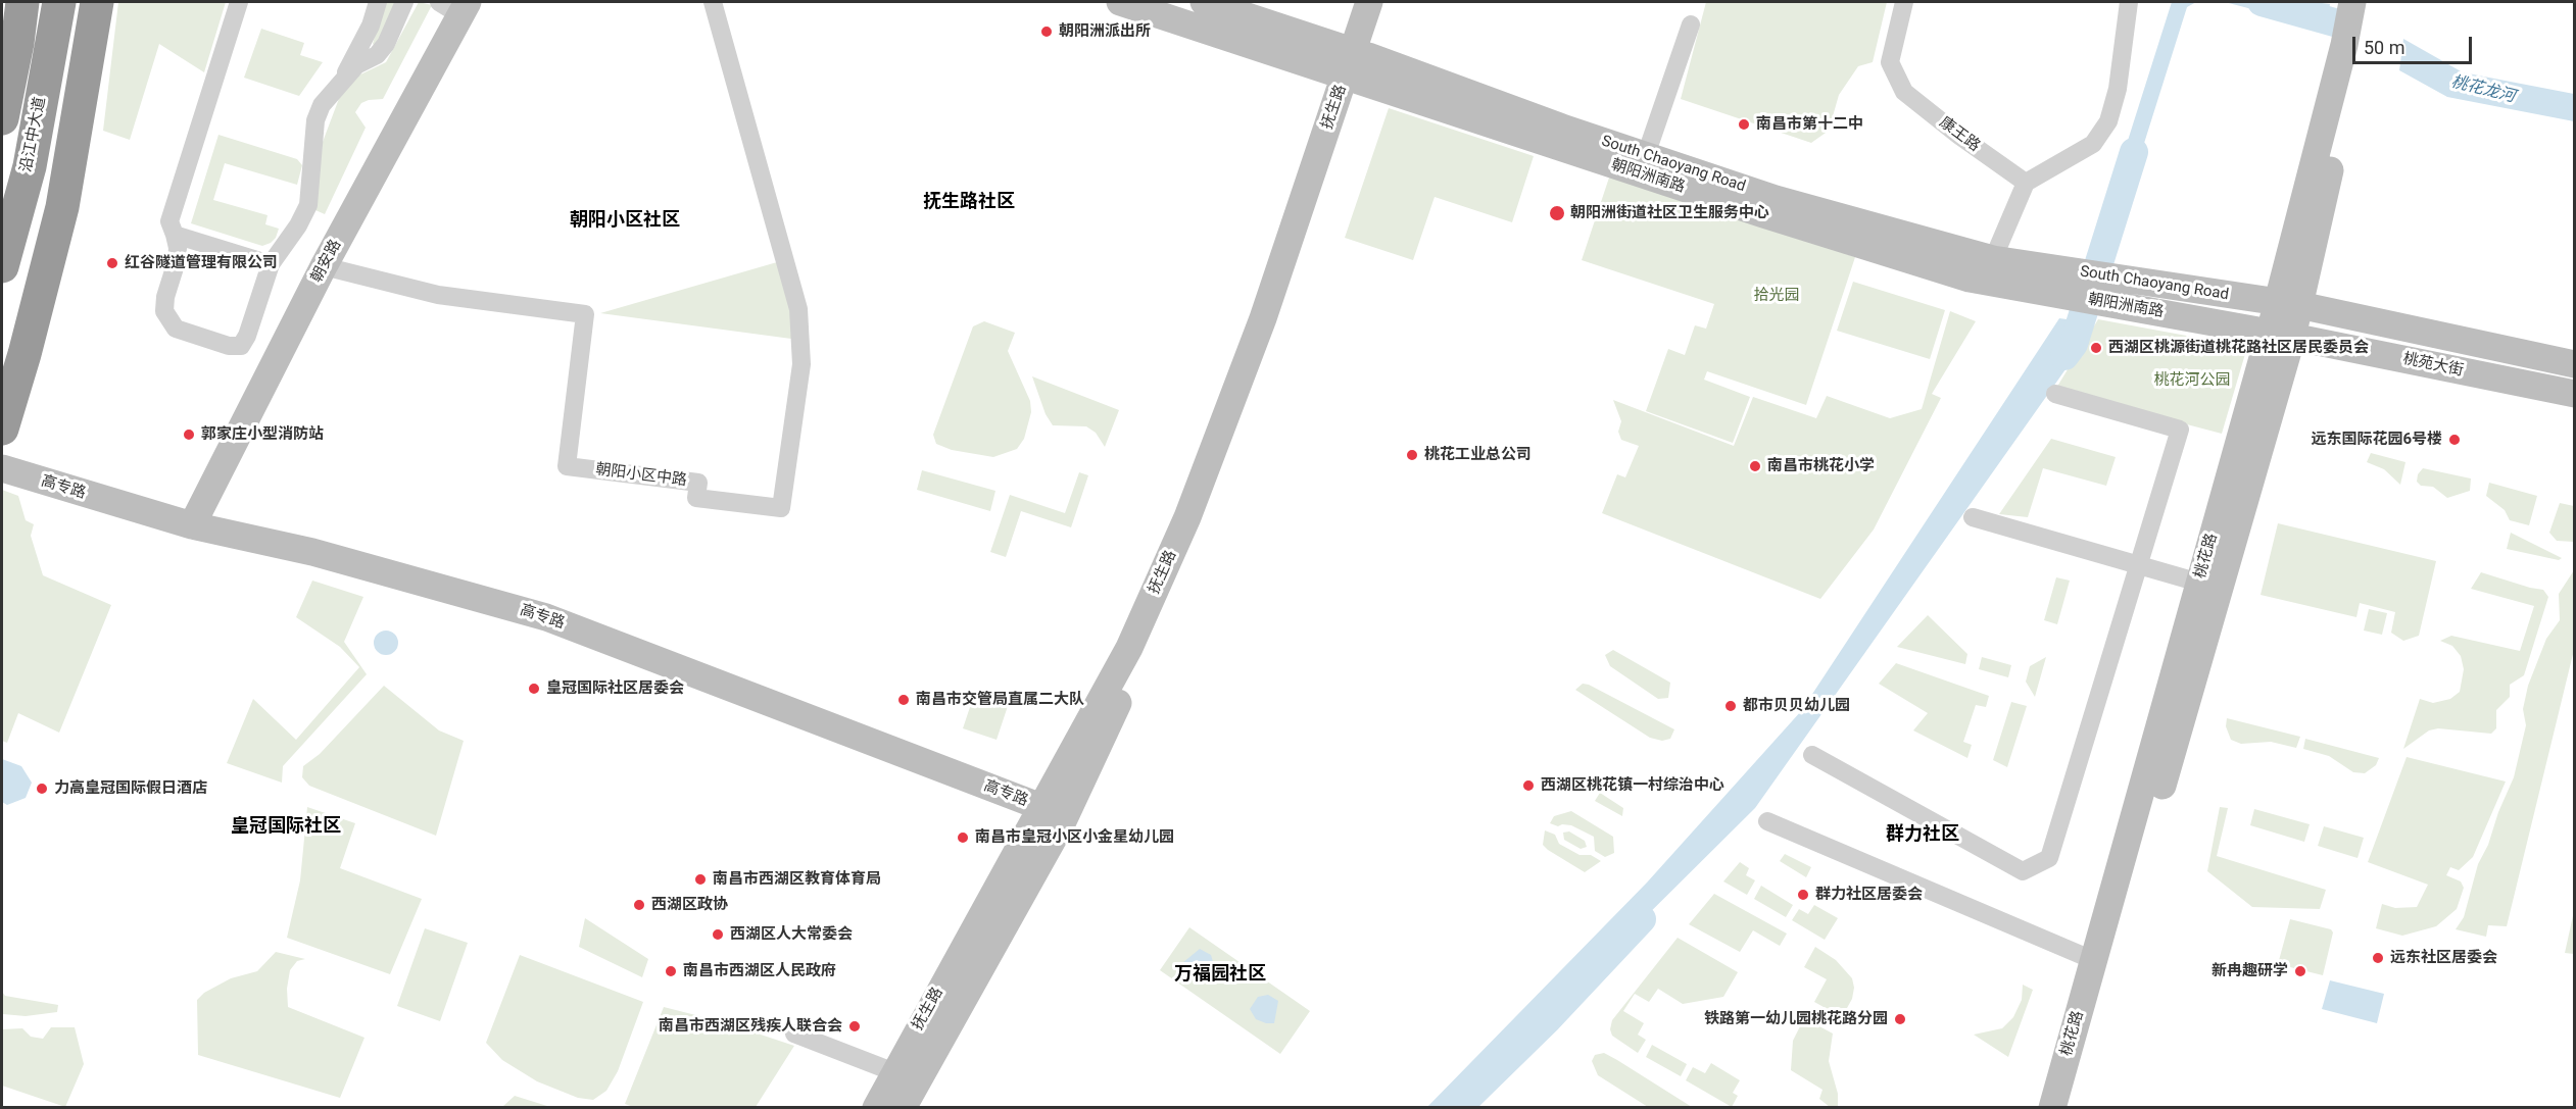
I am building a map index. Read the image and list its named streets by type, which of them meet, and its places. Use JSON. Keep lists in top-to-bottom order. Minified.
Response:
{"streets":{"highway":["沿江中大道"],"main road":["抚生路","South Chaoyang Road","朝阳洲南路","朝安路","桃苑大街","高专路","桃花路"],"street":["康王路","朝阳小区中路"]},"crossings":[["抚生路","South Chaoyang Road"],["抚生路","朝阳洲南路"],["抚生路","高专路"],["South Chaoyang Road","朝阳洲南路"],["South Chaoyang Road","桃苑大街"],["South Chaoyang Road","桃花路"],["朝阳洲南路","桃苑大街"],["朝阳洲南路","桃花路"],["朝安路","朝阳小区中路"],["朝安路","高专路"],["桃苑大街","桃花路"]],"districts":["抚生路社区","朝阳小区社区","皇冠国际社区","群力社区","万福园社区"],"water":["桃花龙河"],"parks":["拾光园","桃花河公园"],"places":["朝阳洲派出所","南昌市第十二中","朝阳洲街道社区卫生服务中心","红谷隧道管理有限公司","西湖区桃源街道桃花路社区居民委员会","郭家庄小型消防站","远东国际花园6号楼","桃花工业总公司","南昌市桃花小学","皇冠国际社区居委会","南昌市交管局直属二大队","都市贝贝幼儿园","西湖区桃花镇一村综治中心","力高皇冠国际假日酒店","南昌市皇冠小区小金星幼儿园","南昌市西湖区教育体育局","群力社区居委会","西湖区政协","西湖区人大常委会","远东社区居委会","南昌市西湖区人民政府","新冉趣研学","铁路第一幼儿园桃花路分园","南昌市西湖区残疾人联合会"],"scale_bar":"50 m"}
